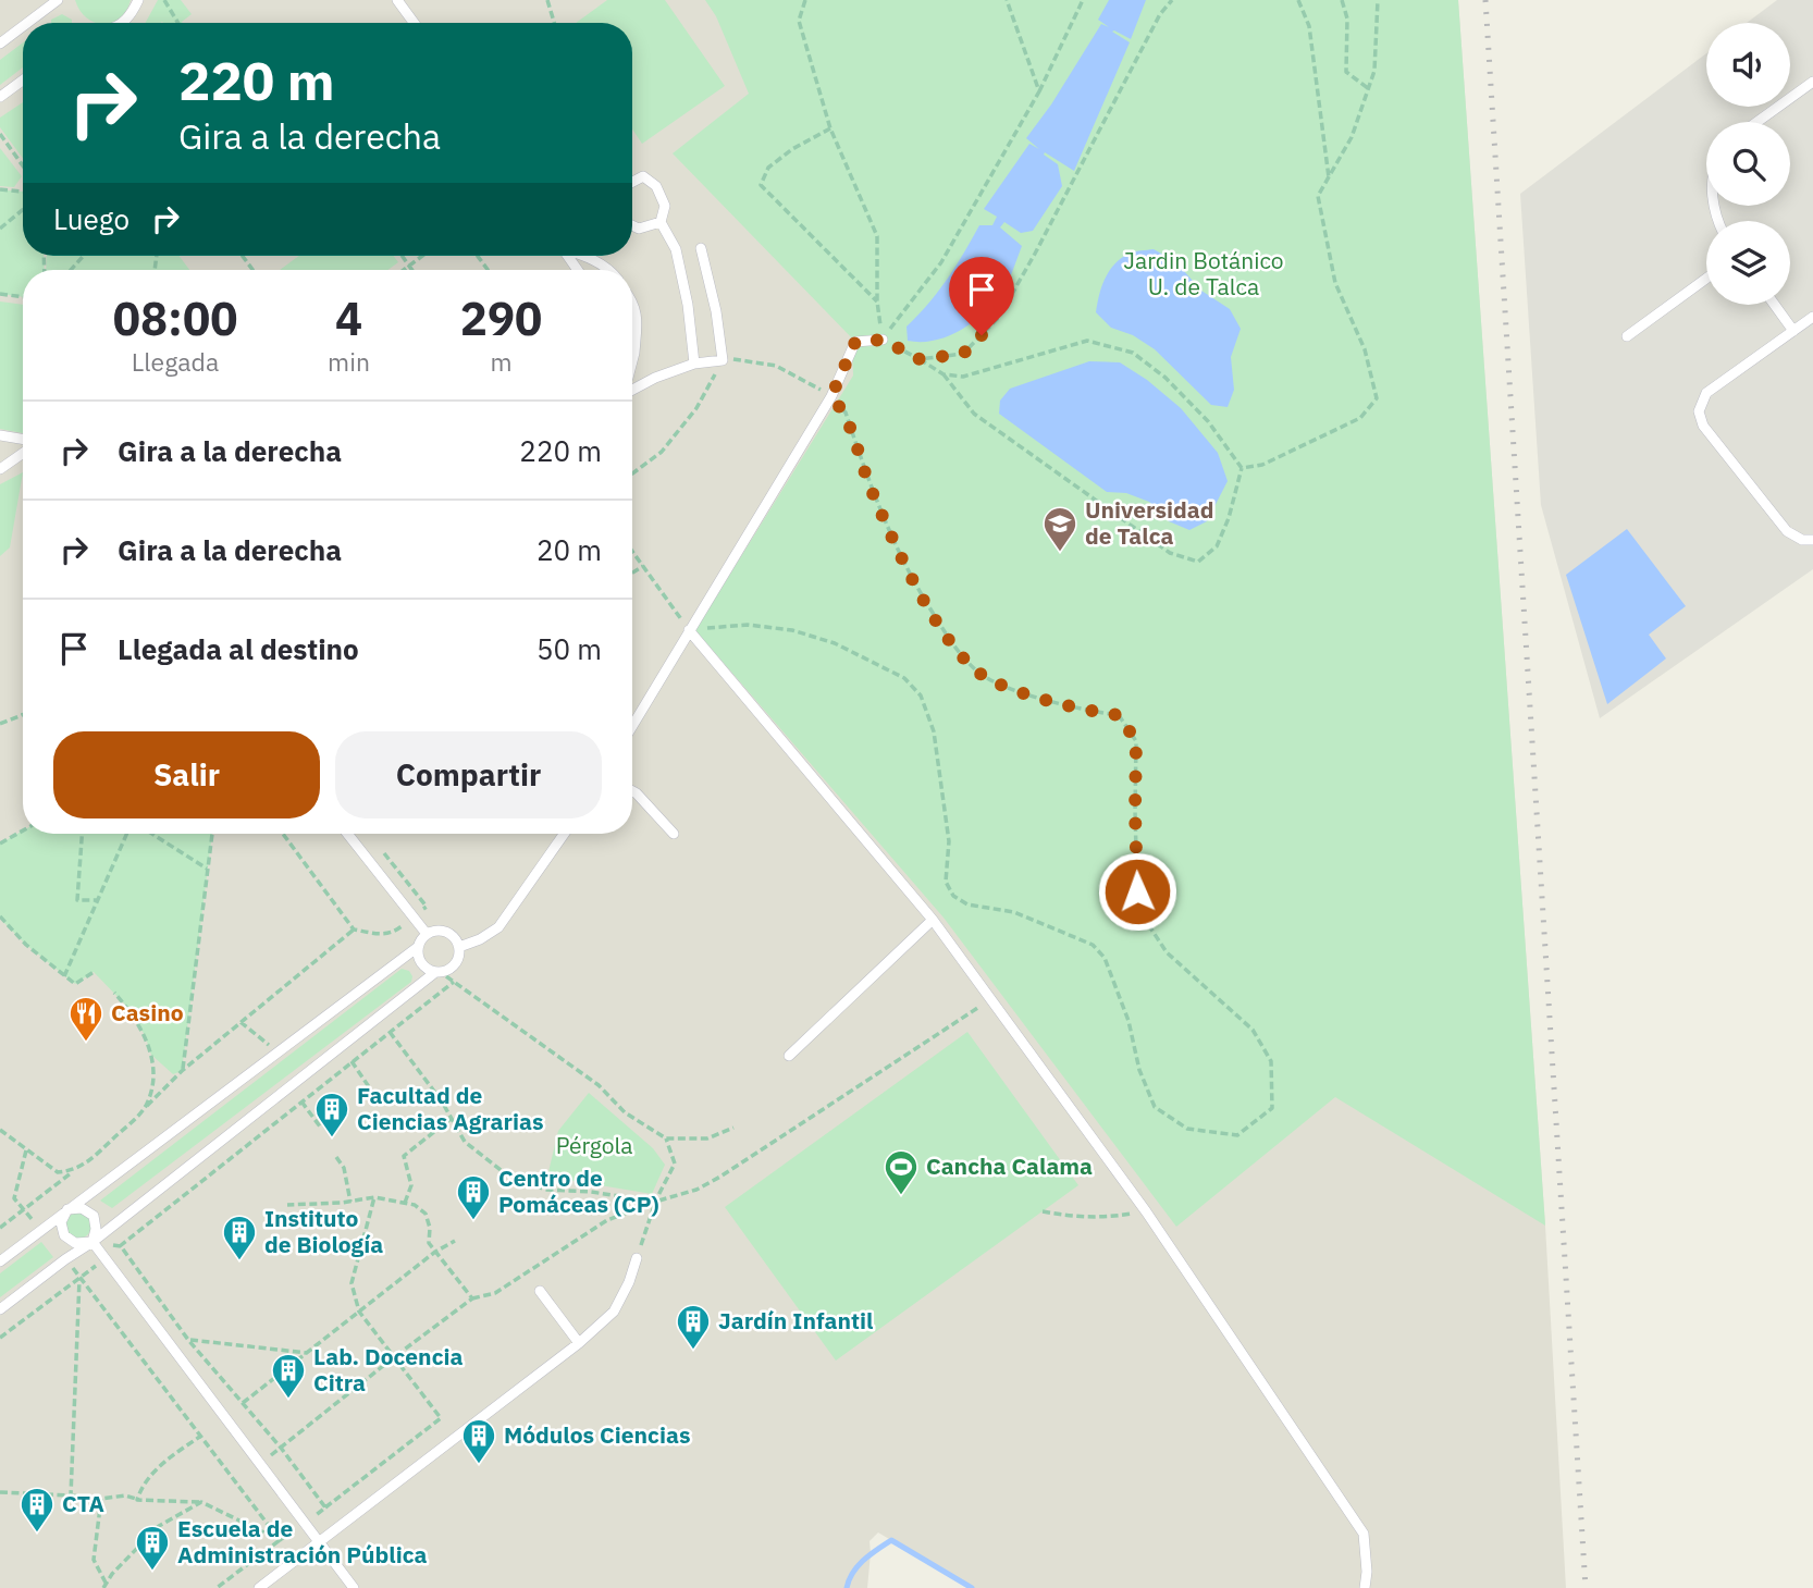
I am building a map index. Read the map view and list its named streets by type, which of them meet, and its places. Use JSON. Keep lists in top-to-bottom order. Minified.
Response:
{"parks":["Jardin Botánico U. de Talca","Pérgola"],"places":{"school or university":["Universidad de Talca"],"restaurant":["Casino"],"building":["Facultad de Ciencias Agrarias","Centro de Pomáceas (CP)","Instituto de Biología","Jardín Infantil","Lab. Docencia Citra","Módulos Ciencias","CTA","Escuela de Administración Pública"],"sports":["Cancha Calama"]},"page":{"turn":["220 m","Gira a la derecha"],"then":"Luego","eta":["08:00","Llegada","4","min","290","m"],"list":[{"name":"Gira a la derecha","value":"220 m"},{"name":"Gira a la derecha","value":"20 m"},{"name":"Llegada al destino","value":"50 m"}],"buttons":["Salir","Compartir"]}}
